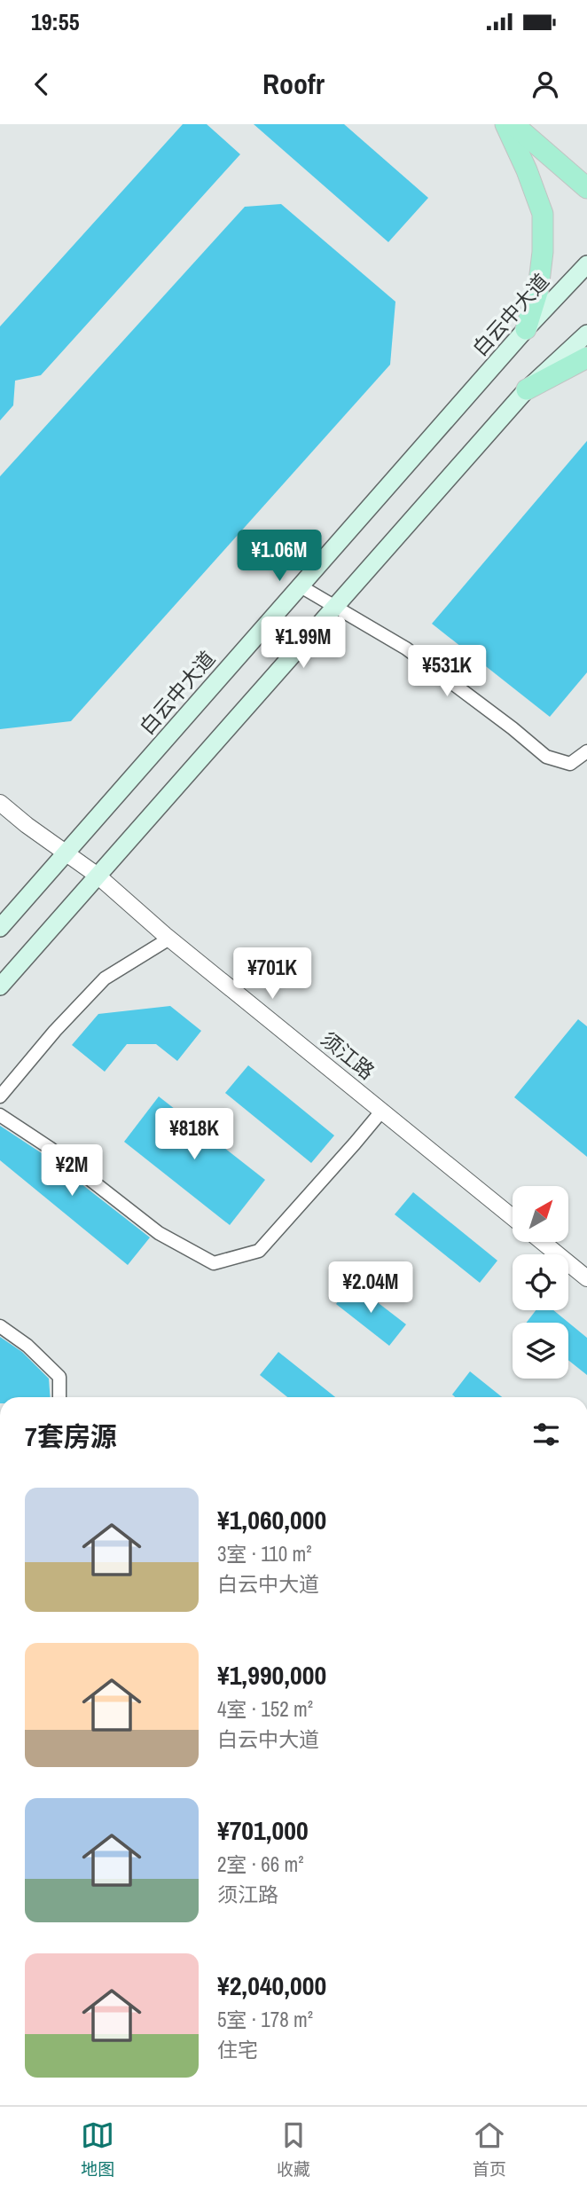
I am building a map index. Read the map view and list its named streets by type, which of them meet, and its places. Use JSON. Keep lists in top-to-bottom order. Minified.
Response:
{"streets":{"main road":["白云中大道"],"street":["须江路"]},"crossings":[["白云中大道","须江路"]],"north":"top right","page":{"status":"19:55","header":"Roofr","price":["¥1.06M","¥1.99M","¥531K","¥701K","¥818K","¥2M","¥2.04M"],"heading":"7套房源","list":[{"name":"¥1,060,000","note":"3室 · 110 m² · 白云中大道"},{"name":"¥1,990,000","note":"4室 · 152 m² · 白云中大道"},{"name":"¥701,000","note":"2室 · 66 m² · 须江路"},{"name":"¥2,040,000","note":"5室 · 178 m² · 住宅"}],"tabs":["地图","收藏","首页"]}}
